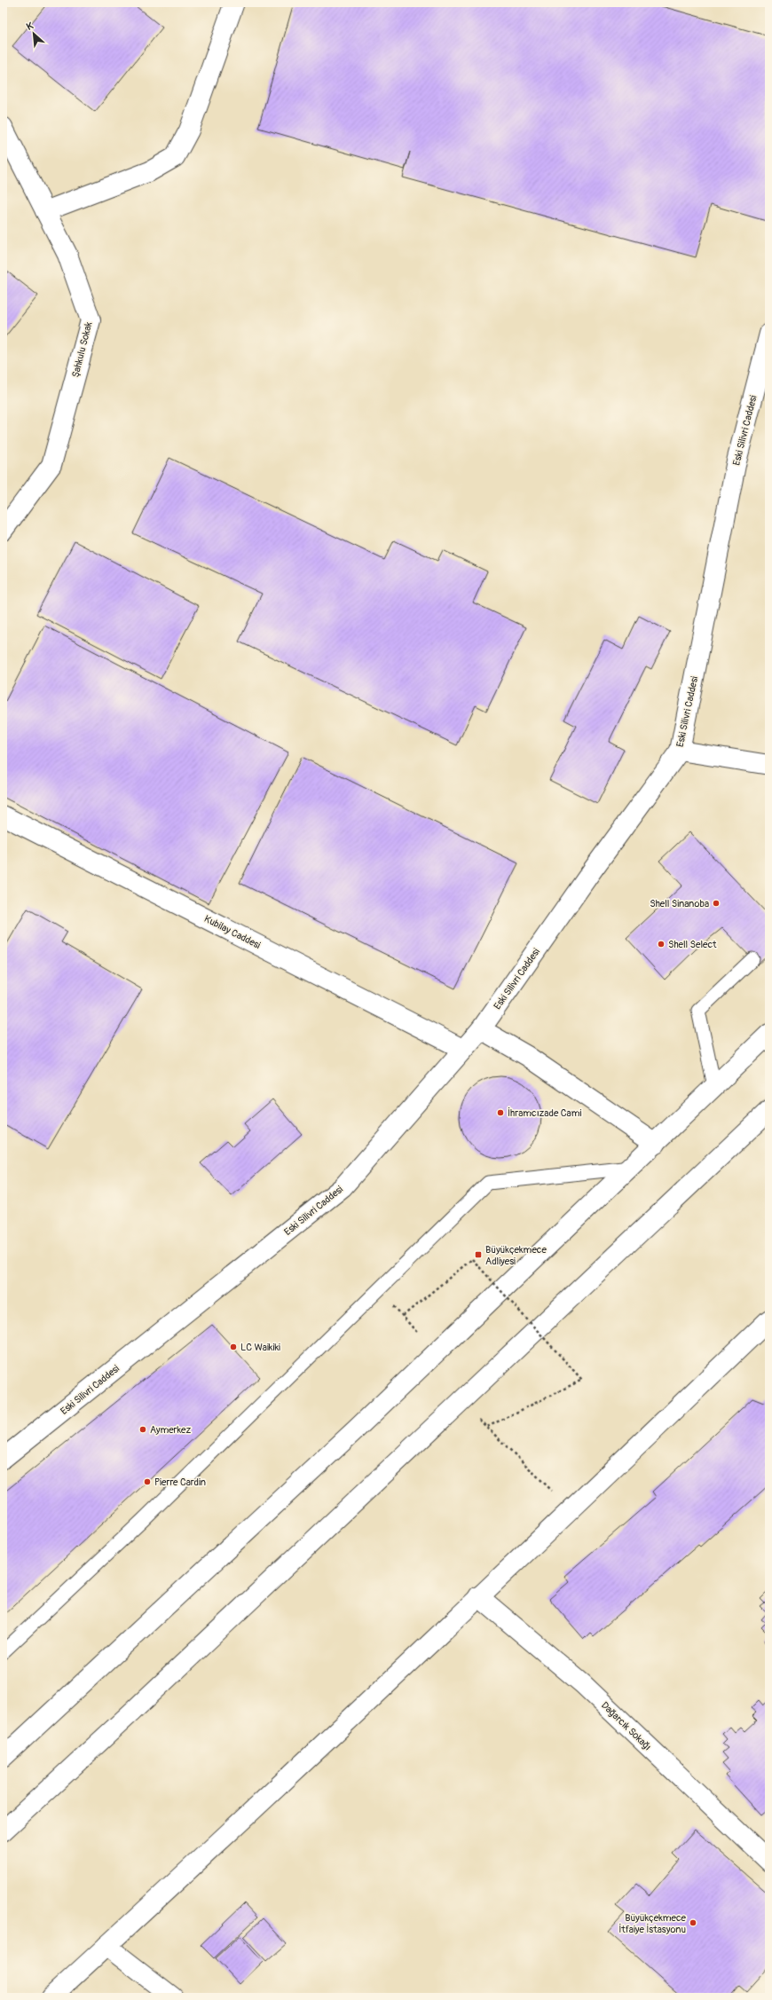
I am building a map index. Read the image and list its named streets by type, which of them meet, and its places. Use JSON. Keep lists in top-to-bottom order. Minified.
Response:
{"streets":{"main road":["Şahkulu Sokak","Eski Silivri Caddesi","Kubilay Caddesi","Dağarcık Sokağı"]},"crossings":[["Eski Silivri Caddesi","Kubilay Caddesi"]],"places":{"other":["Shell Sinanoba","Shell Select","İhramcızade Cami","LC Waikiki","Aymerkez","Pierre Cardin","Büyükçekmece İtfaiye İstasyonu"],"transit":["Büyükçekmece Adliyesi"]},"north":"top left"}
